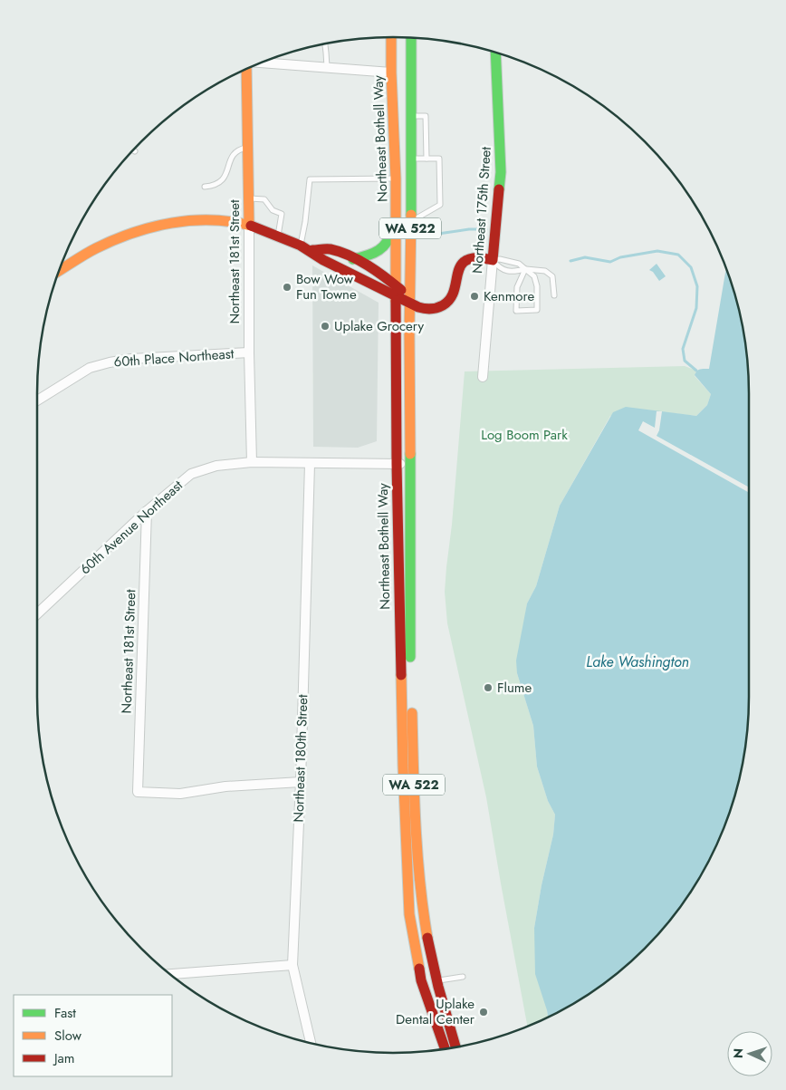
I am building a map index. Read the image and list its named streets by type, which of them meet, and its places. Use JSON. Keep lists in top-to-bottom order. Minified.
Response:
{"streets":{"main road":["Northeast Bothell Way","Northeast 175th Street","WA 522","Northeast 181st Street"],"street":["60th Place Northeast","60th Avenue Northeast","Northeast 180th Street"]},"crossings":[["Northeast Bothell Way","60th Avenue Northeast"],["Northeast 181st Street","60th Place Northeast"],["Northeast 181st Street","60th Avenue Northeast"],["Northeast 181st Street","Northeast 180th Street"],["60th Avenue Northeast","Northeast 180th Street"]],"water":["Lake Washington"],"parks":["Log Boom Park"],"places":["Bow Wow Fun Towne","Kenmore","Uplake Grocery","Flume","Uplake Dental Center"],"legend":["Fast","Slow","Jam"],"north":"left"}
